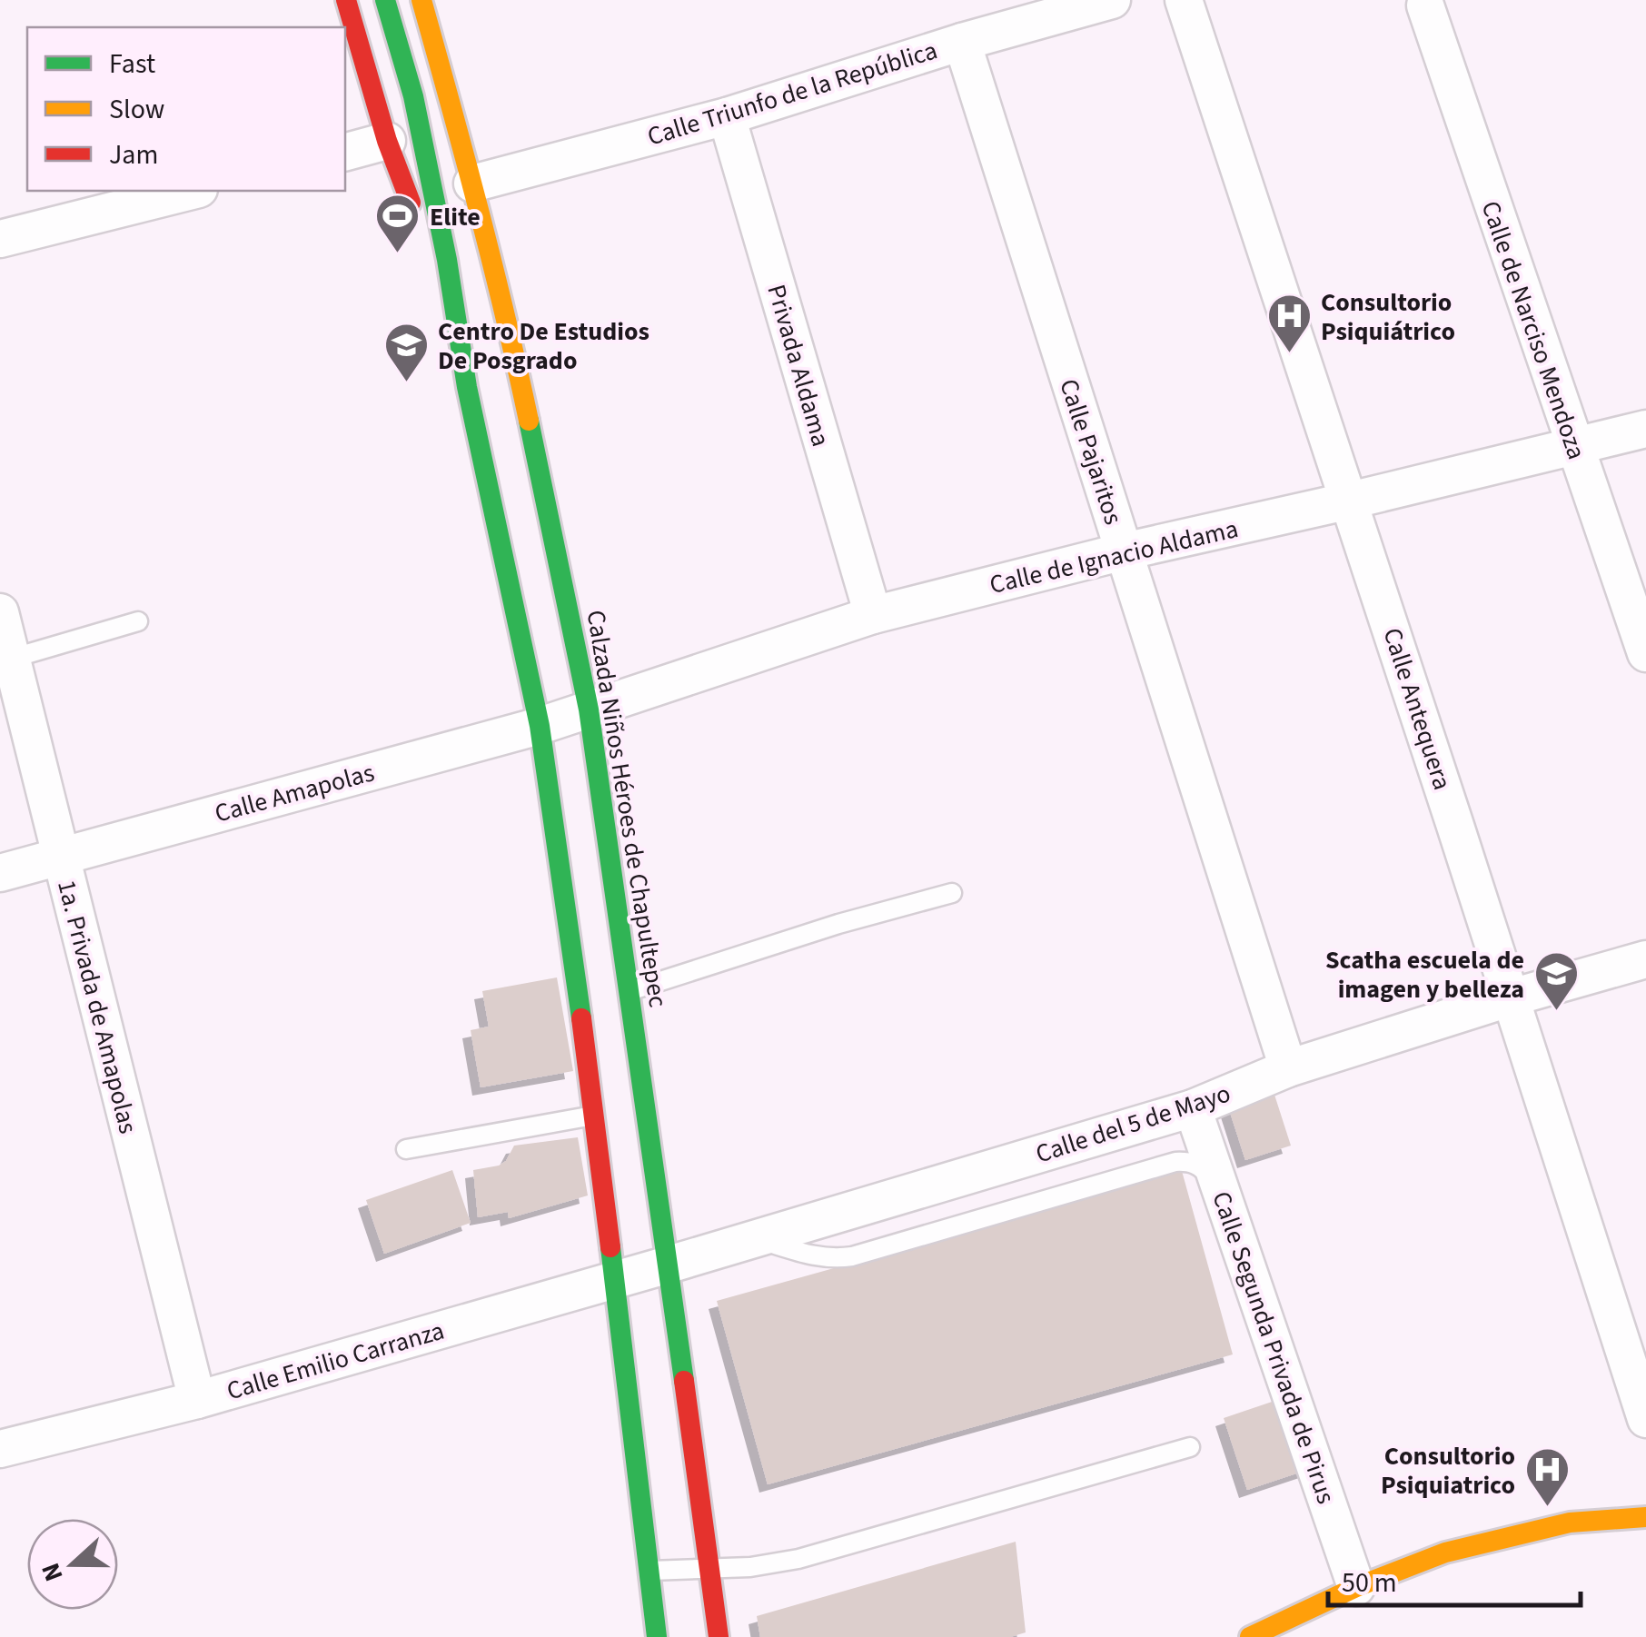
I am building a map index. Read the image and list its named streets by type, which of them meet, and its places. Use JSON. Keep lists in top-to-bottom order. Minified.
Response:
{"streets":{"main road":["Calzada Niños Héroes de Chapultepec"],"street":["Calle Triunfo de la República","Calle de Narciso Mendoza","Privada Aldama","Calle Pajaritos","Calle de Ignacio Aldama","Calle Antequera","Calle Amapolas","1a. Privada de Amapolas","Calle del 5 de Mayo","Calle Segunda Privada de Pirus","Calle Emilio Carranza"]},"crossings":[["Calle Triunfo de la República","Privada Aldama"],["Calle Triunfo de la República","Calle Pajaritos"],["Calle Triunfo de la República","Calzada Niños Héroes de Chapultepec"],["Calle de Narciso Mendoza","Calle de Ignacio Aldama"],["Privada Aldama","Calle de Ignacio Aldama"],["Calle Pajaritos","Calle de Ignacio Aldama"],["Calle Pajaritos","Calle del 5 de Mayo"],["Calle de Ignacio Aldama","Calle Antequera"],["Calle de Ignacio Aldama","Calle Amapolas"],["Calle de Ignacio Aldama","Calzada Niños Héroes de Chapultepec"],["Calle Antequera","Calle del 5 de Mayo"],["Calle Amapolas","Calzada Niños Héroes de Chapultepec"],["Calle Amapolas","1a. Privada de Amapolas"],["Calzada Niños Héroes de Chapultepec","Calle del 5 de Mayo"],["Calzada Niños Héroes de Chapultepec","Calle Emilio Carranza"],["1a. Privada de Amapolas","Calle Emilio Carranza"],["Calle del 5 de Mayo","Calle Segunda Privada de Pirus"],["Calle del 5 de Mayo","Calle Emilio Carranza"]],"places":{"sports":["Elite"],"hospital":["Consultorio Psiquiátrico","Consultorio Psiquiatrico"],"school or university":["Centro De Estudios De Posgrado","Scatha escuela de imagen y belleza"]},"legend":["Fast","Slow","Jam"],"scale_bar":"50 m","north":"left"}
